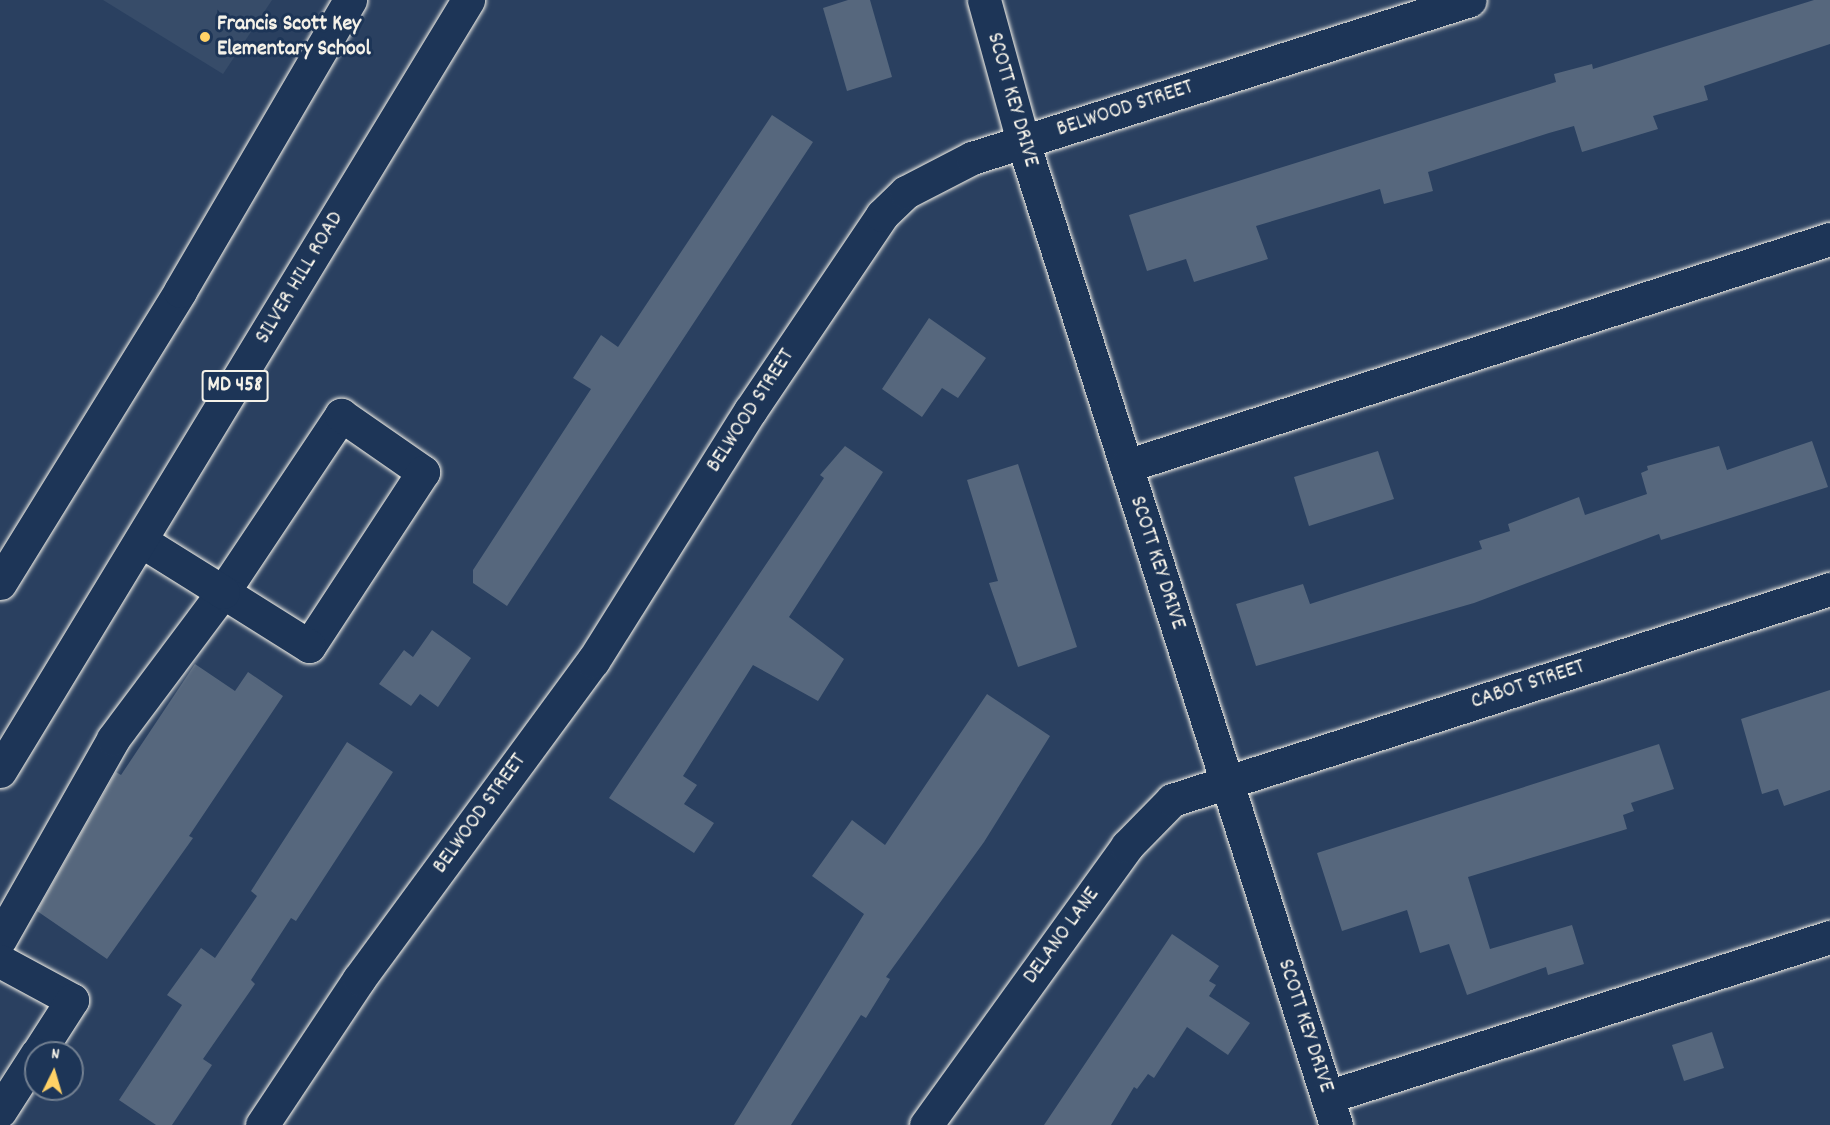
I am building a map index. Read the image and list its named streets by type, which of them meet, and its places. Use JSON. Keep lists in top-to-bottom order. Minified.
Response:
{"streets":{"street":["SCOTT KEY DRIVE","BELWOOD STREET","SILVER HILL ROAD","MD 458","CABOT STREET","DELANO LANE"]},"crossings":[["SCOTT KEY DRIVE","BELWOOD STREET"],["SCOTT KEY DRIVE","CABOT STREET"],["SCOTT KEY DRIVE","DELANO LANE"],["CABOT STREET","DELANO LANE"]],"places":["Francis Scott Key Elementary School"],"north":"top"}
